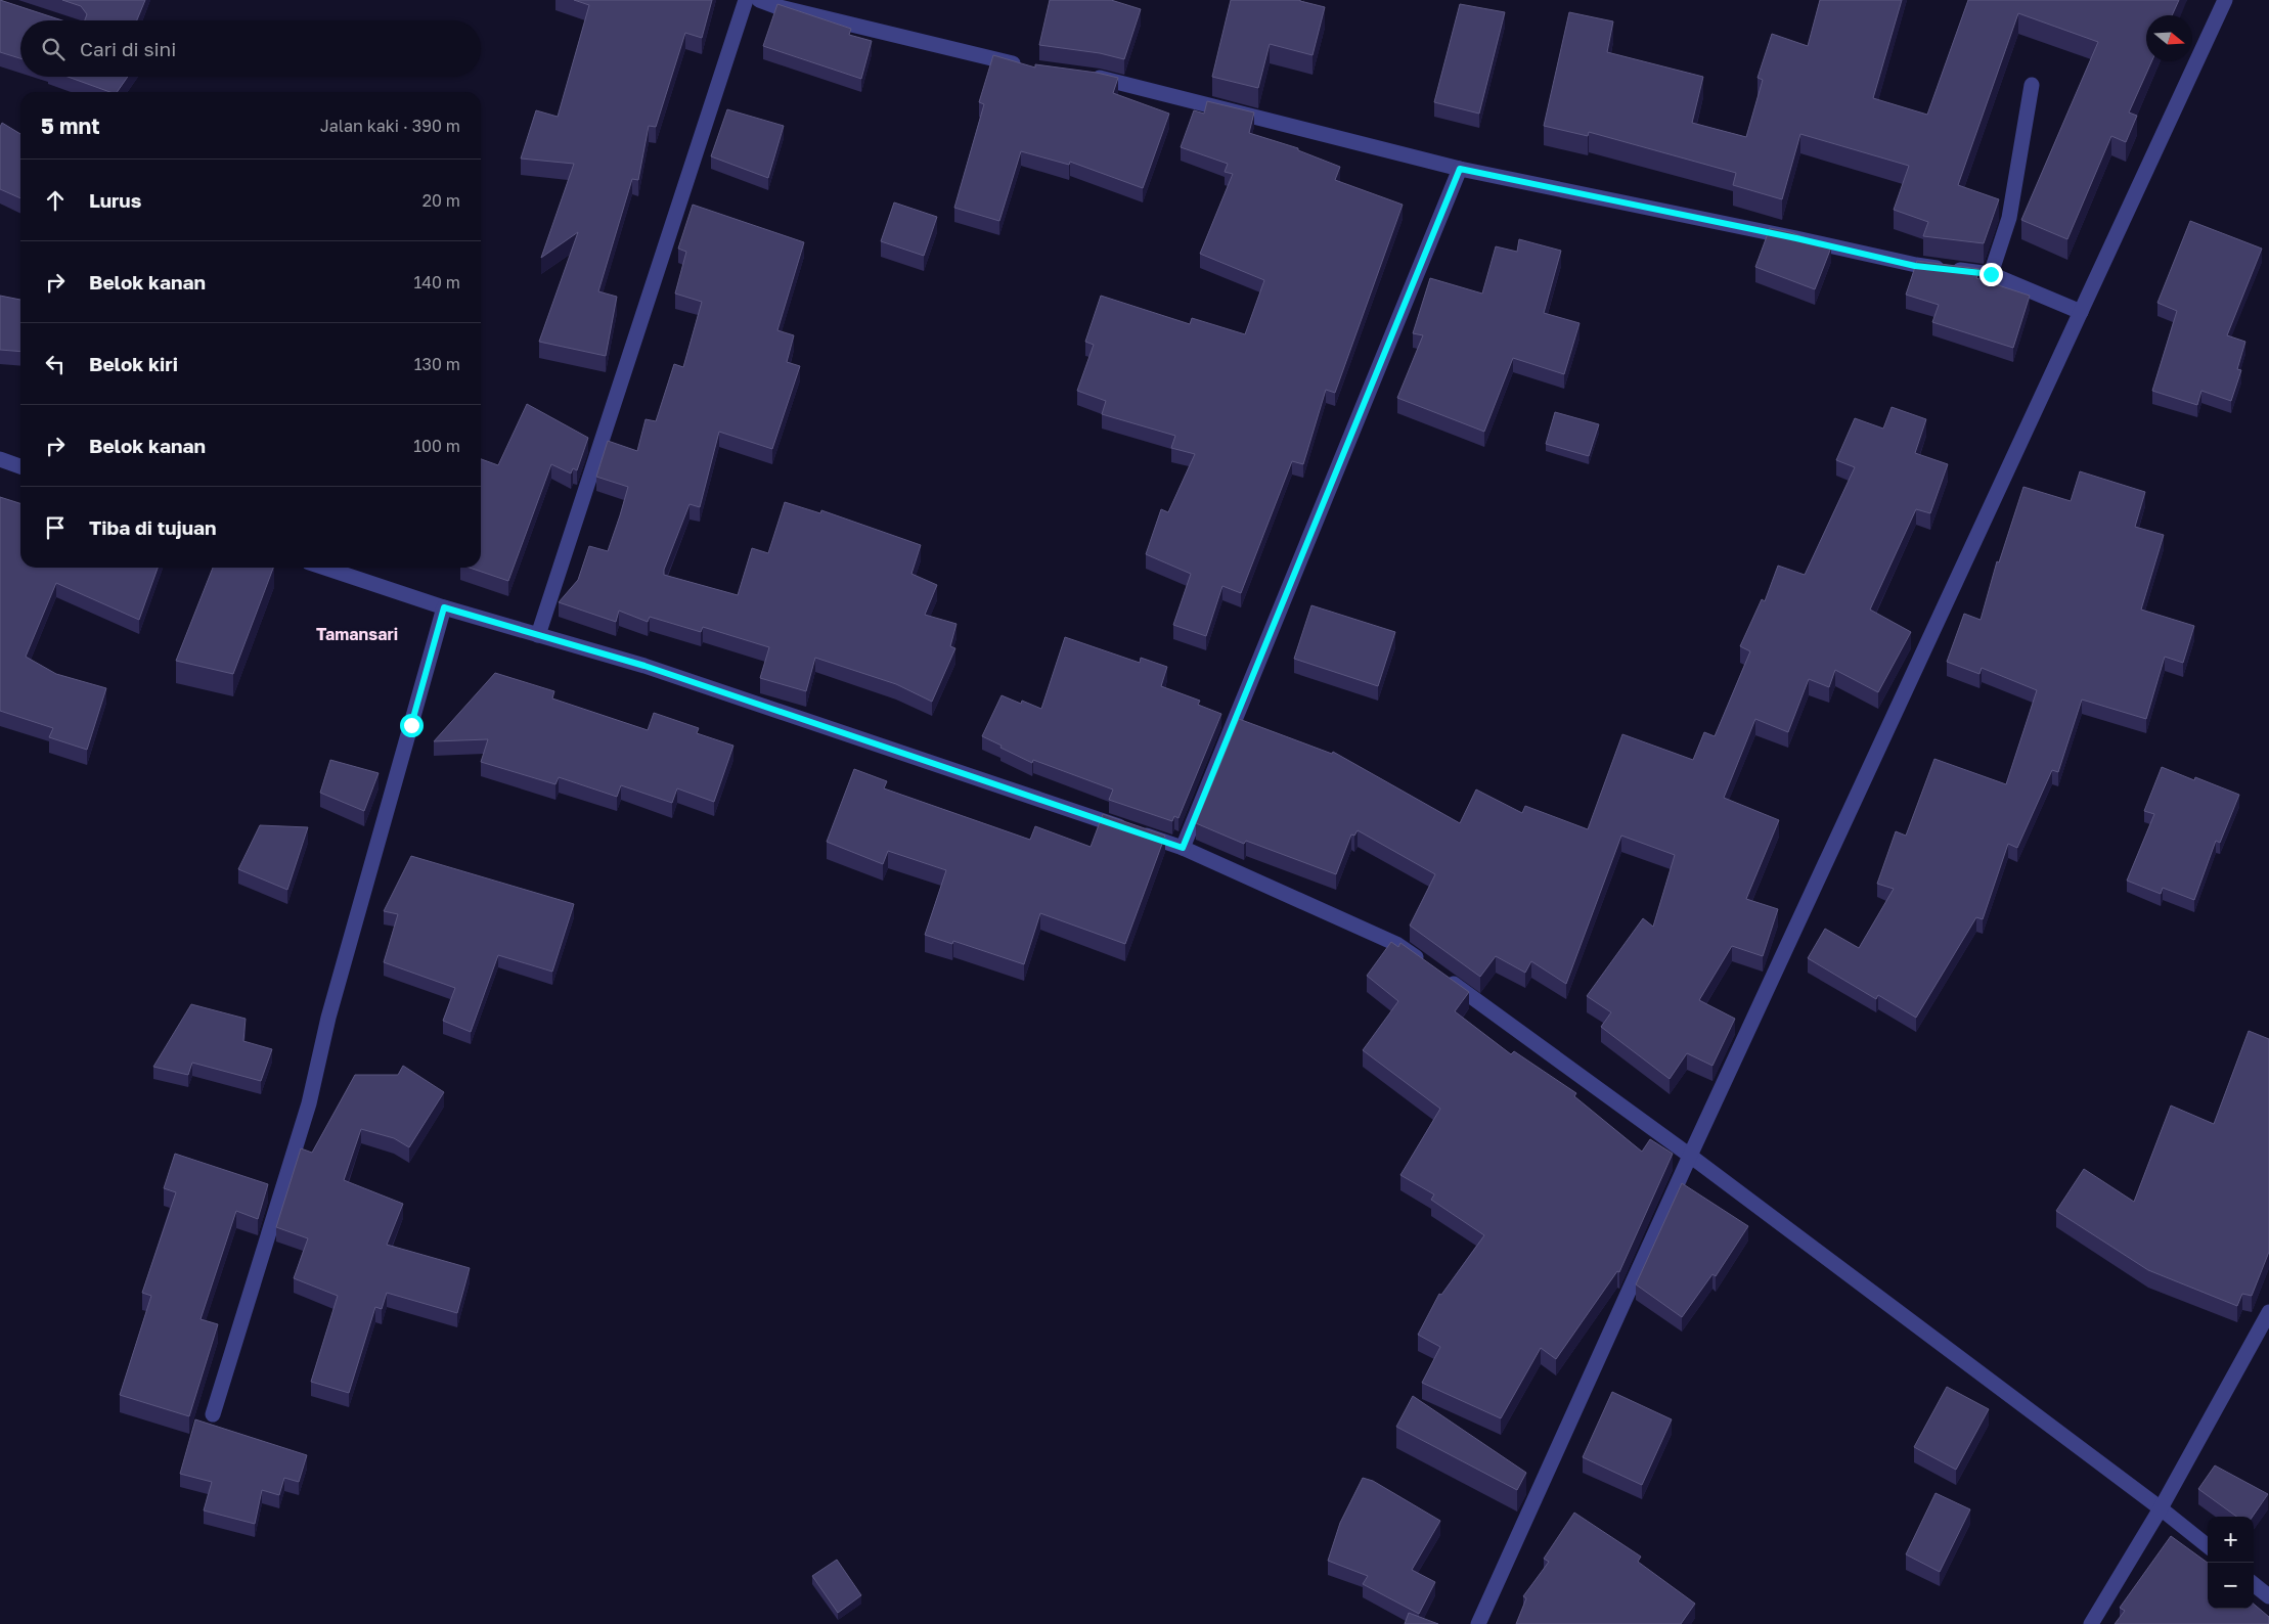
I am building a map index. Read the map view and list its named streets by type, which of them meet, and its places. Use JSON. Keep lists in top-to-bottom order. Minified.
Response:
{"districts":["Tamansari"],"north":"right","page":{"search":"Cari di sini","heading":["5 mnt","Jalan kaki · 390 m"],"list":[["Lurus","20 m"],["Belok kanan","140 m"],["Belok kiri","130 m"],["Belok kanan","100 m"],"Tiba di tujuan"],"map_buttons":["+","−"]}}
